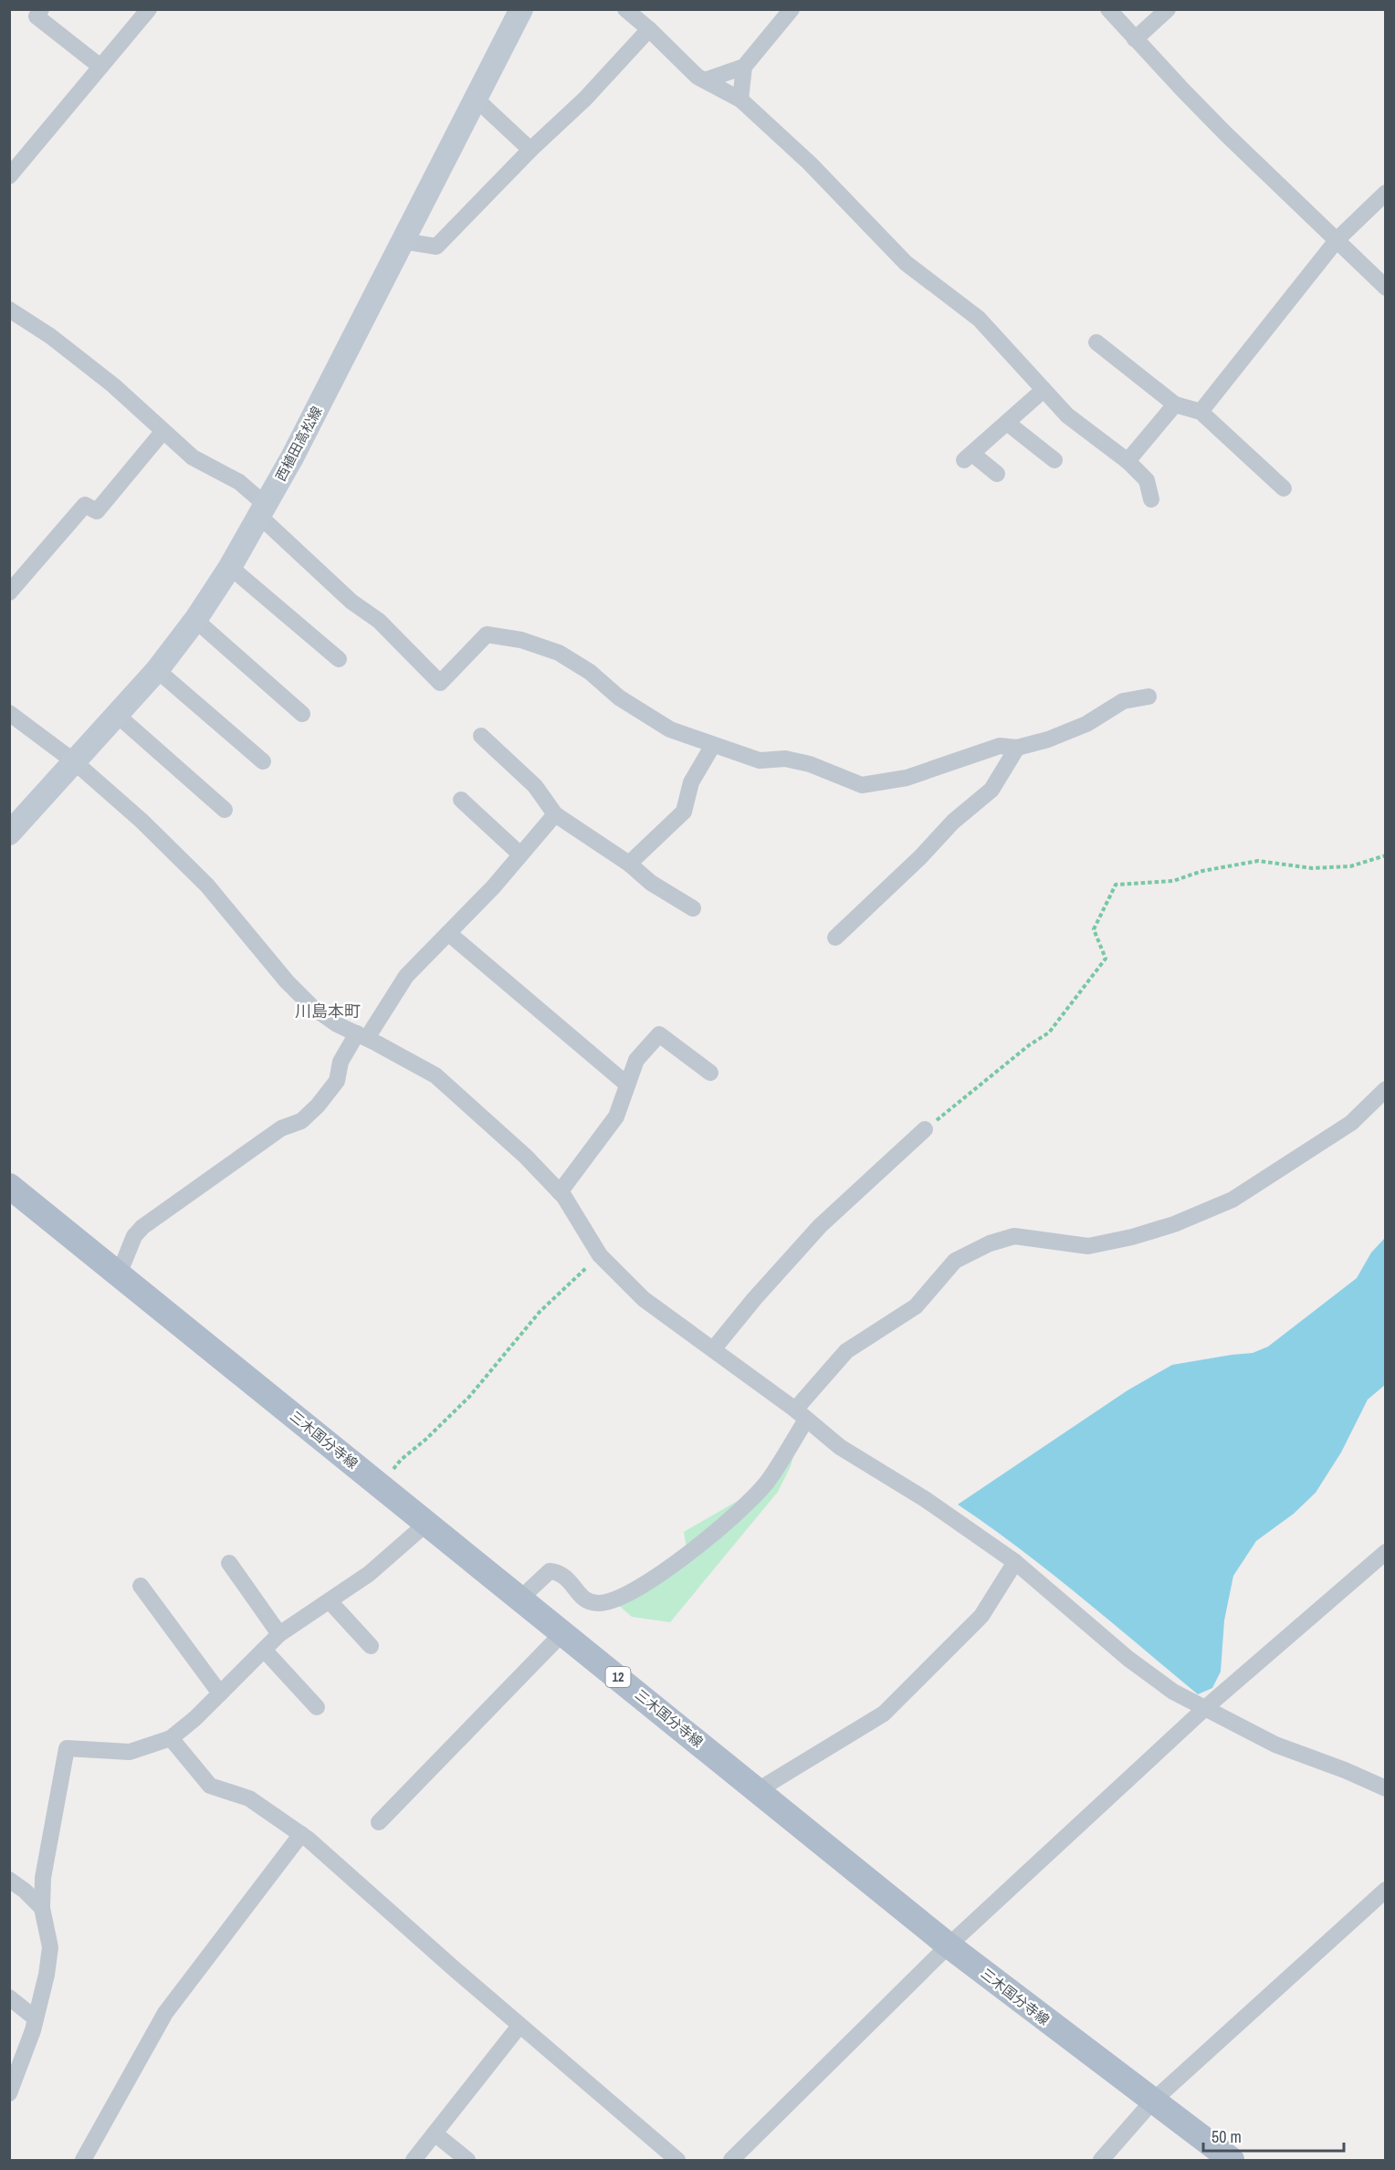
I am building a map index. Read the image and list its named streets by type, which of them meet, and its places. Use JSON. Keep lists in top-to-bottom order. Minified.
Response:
{"streets":{"main road":["西植田高松線","三木国分寺線","12"]},"districts":["川島本町"],"scale_bar":"50 m"}
